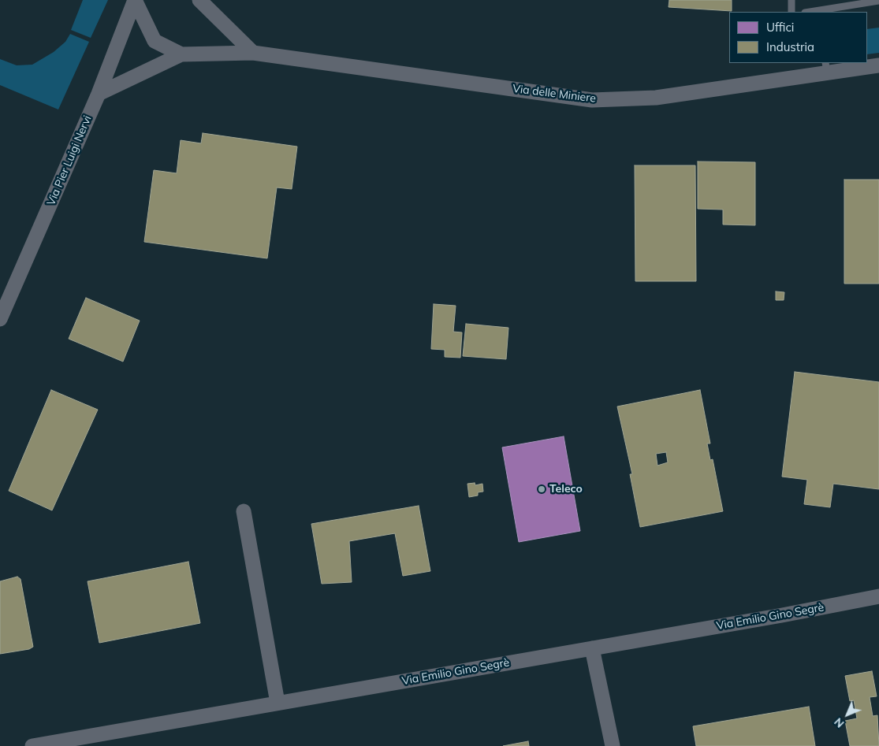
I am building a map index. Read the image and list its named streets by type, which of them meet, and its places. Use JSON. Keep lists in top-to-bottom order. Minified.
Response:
{"streets":{"street":["Via delle Miniere","Via Pier Luigi Nervi","Via Emilio Gino Segrè"]},"crossings":[["Via delle Miniere","Via Pier Luigi Nervi"]],"places":["Teleco"],"legend":["Uffici","Industria"],"north":"bottom left"}
